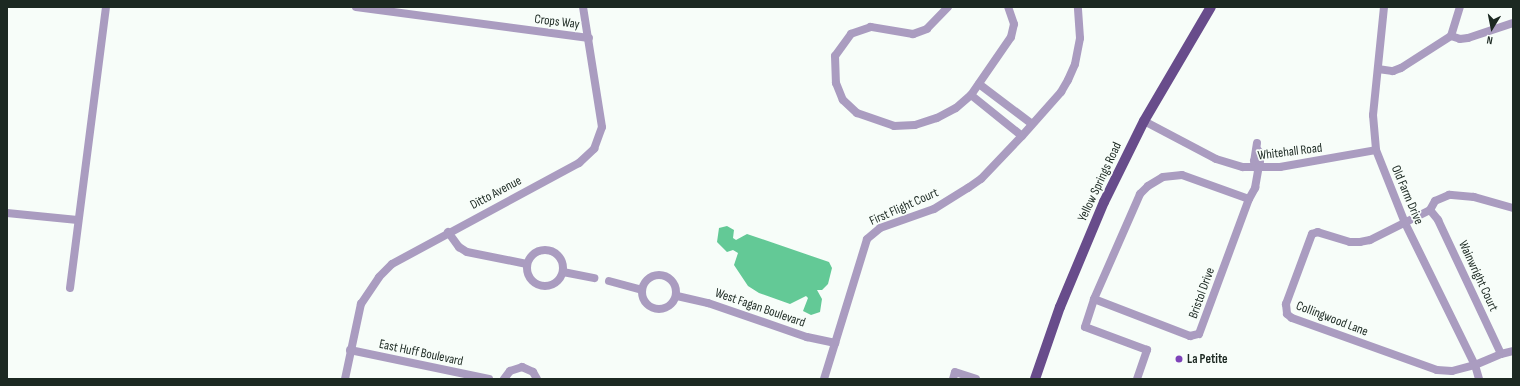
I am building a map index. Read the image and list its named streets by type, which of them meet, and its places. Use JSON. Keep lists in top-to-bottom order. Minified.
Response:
{"streets":{"main road":["Yellow Springs Road"],"street":["Crops Way","Whitehall Road","Ditto Avenue","Old Farm Drive","First Flight Court","Wainwright Court","Bristol Drive","West Fagan Boulevard","Collingwood Lane","East Huff Boulevard"]},"crossings":[["Crops Way","Ditto Avenue"],["Whitehall Road","Yellow Springs Road"],["Whitehall Road","Old Farm Drive"],["Whitehall Road","Bristol Drive"],["Ditto Avenue","East Huff Boulevard"],["Old Farm Drive","Collingwood Lane"],["First Flight Court","West Fagan Boulevard"]],"places":["La Petite"],"north":"bottom"}
